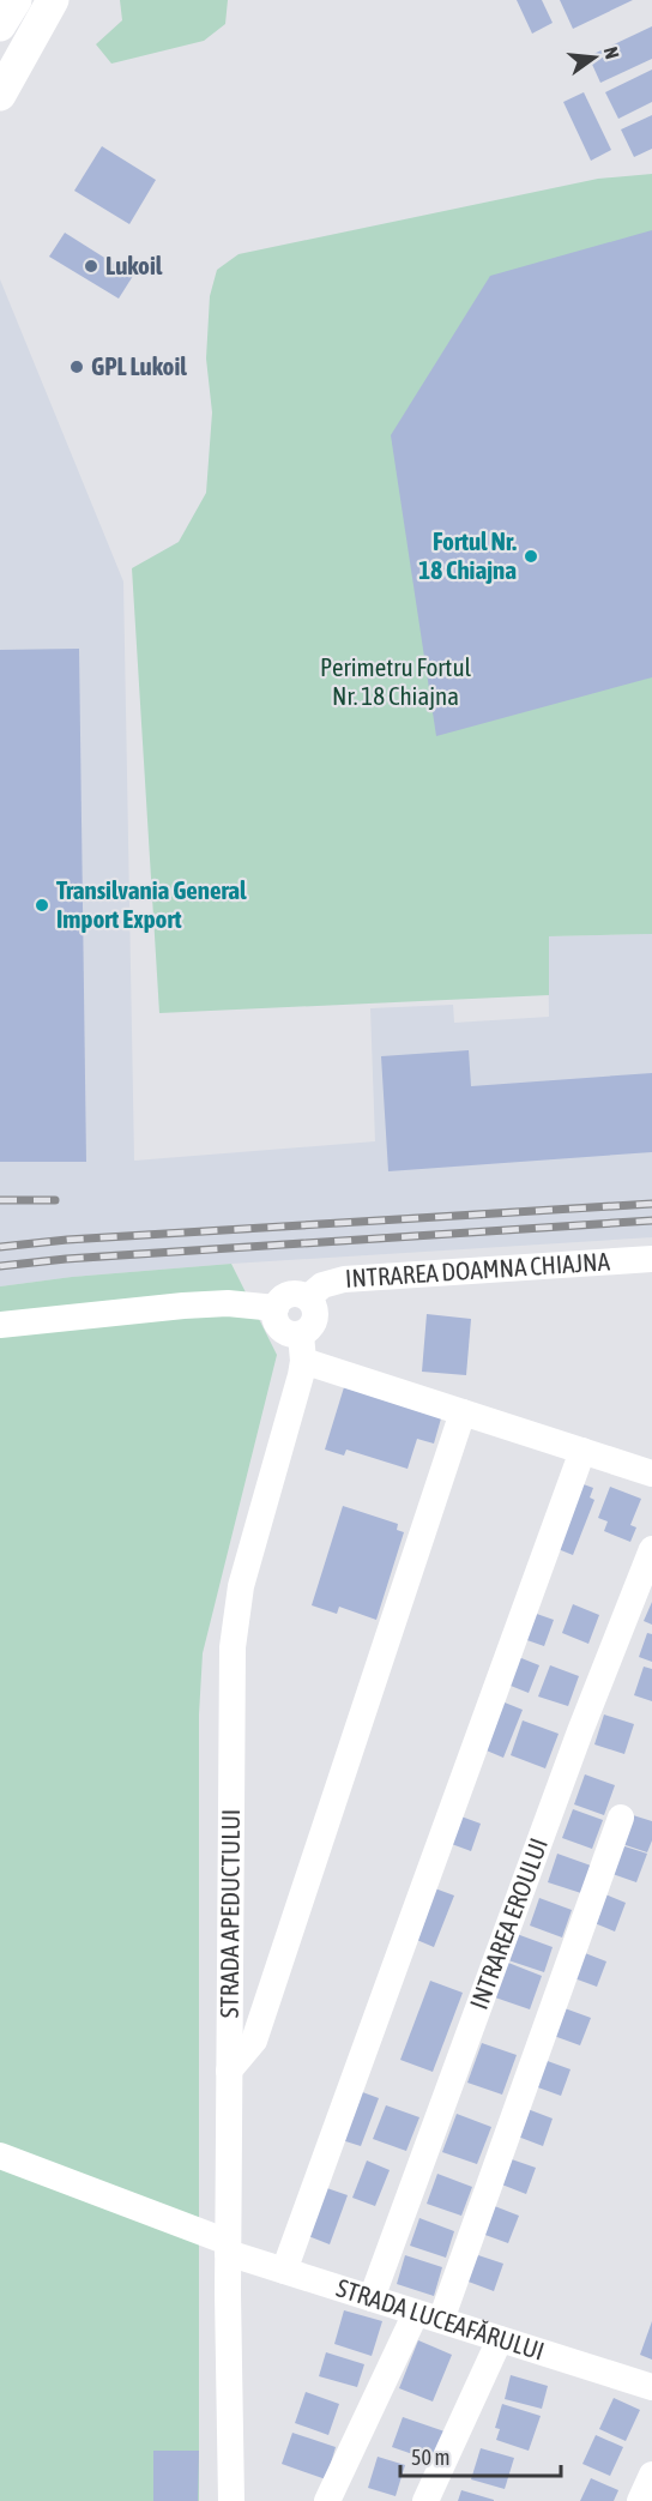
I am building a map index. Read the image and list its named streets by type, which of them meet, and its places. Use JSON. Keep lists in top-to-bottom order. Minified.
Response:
{"streets":{"street":["INTRAREA DOAMNA CHIAJNA","STRADA APEDUCTULUI","INTRAREA EROULUI","STRADA LUCEAFĂRULUI"]},"crossings":[["INTRAREA DOAMNA CHIAJNA","STRADA APEDUCTULUI"],["STRADA APEDUCTULUI","STRADA LUCEAFĂRULUI"],["INTRAREA EROULUI","STRADA LUCEAFĂRULUI"]],"parks":["Perimetru Fortul Nr. 18 Chiajna"],"places":["Lukoil","GPL Lukoil","Fortul Nr. 18 Chiajna","Transilvania General Import Export"],"scale_bar":"50 m","north":"right"}
